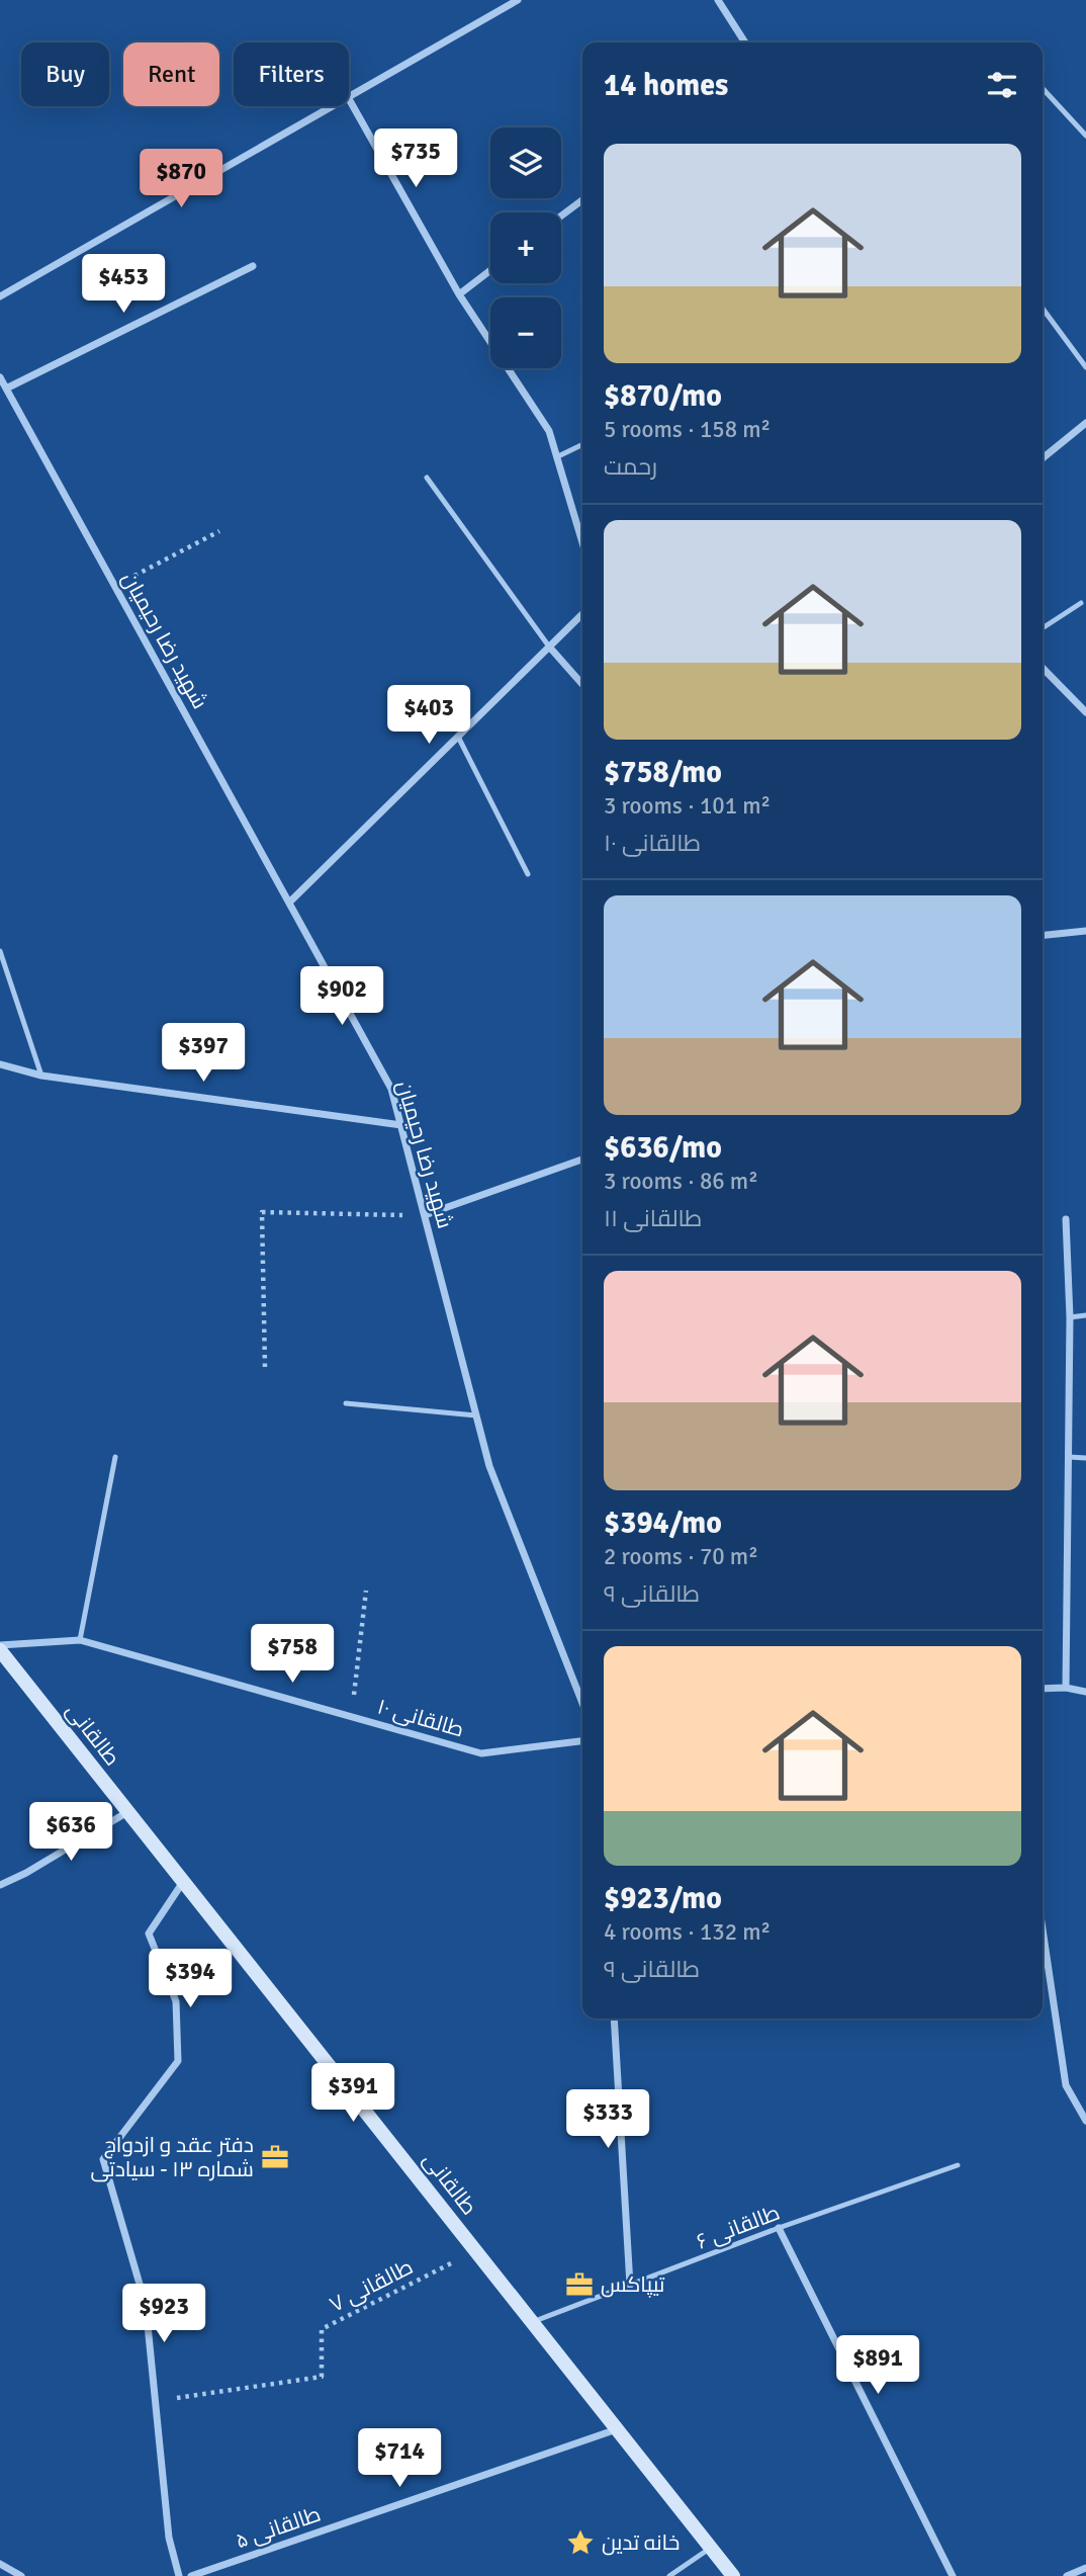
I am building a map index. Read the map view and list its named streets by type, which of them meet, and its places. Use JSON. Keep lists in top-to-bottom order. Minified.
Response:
{"streets":{"main road":["طالقانی"],"street":["شهید رضا رحیمیان","طالقانی ۱۰","طالقانی ۵"],"lane":["طالقانی ۶"],"path":["طالقانی ۷"]},"crossings":[["طالقانی ۱۰","طالقانی"],["طالقانی","طالقانی ۶"],["طالقانی","طالقانی ۷"],["طالقانی","طالقانی ۵"]],"places":{"office":["دفتر عقد و ازدواج شماره ۱۳ - سیادتی","تیپاکس"],"place":["خانه تدین"]},"page":{"chip":["Buy","Rent","Filters"],"heading":"14 homes","map_buttons":["+","−"],"list":[{"name":"$870/mo","note":"5 rooms · 158 m² · رحمت"},{"name":"$758/mo","note":"3 rooms · 101 m² · طالقانی ۱۰"},{"name":"$636/mo","note":"3 rooms · 86 m² · طالقانی ۱۱"},{"name":"$394/mo","note":"2 rooms · 70 m² · طالقانی ۹"},{"name":"$923/mo","note":"4 rooms · 132 m² · طالقانی ۹"}],"price":["$735","$870","$453","$403","$902","$397","$758","$636","$394","$391","$333","$923","$891","$714"]}}
